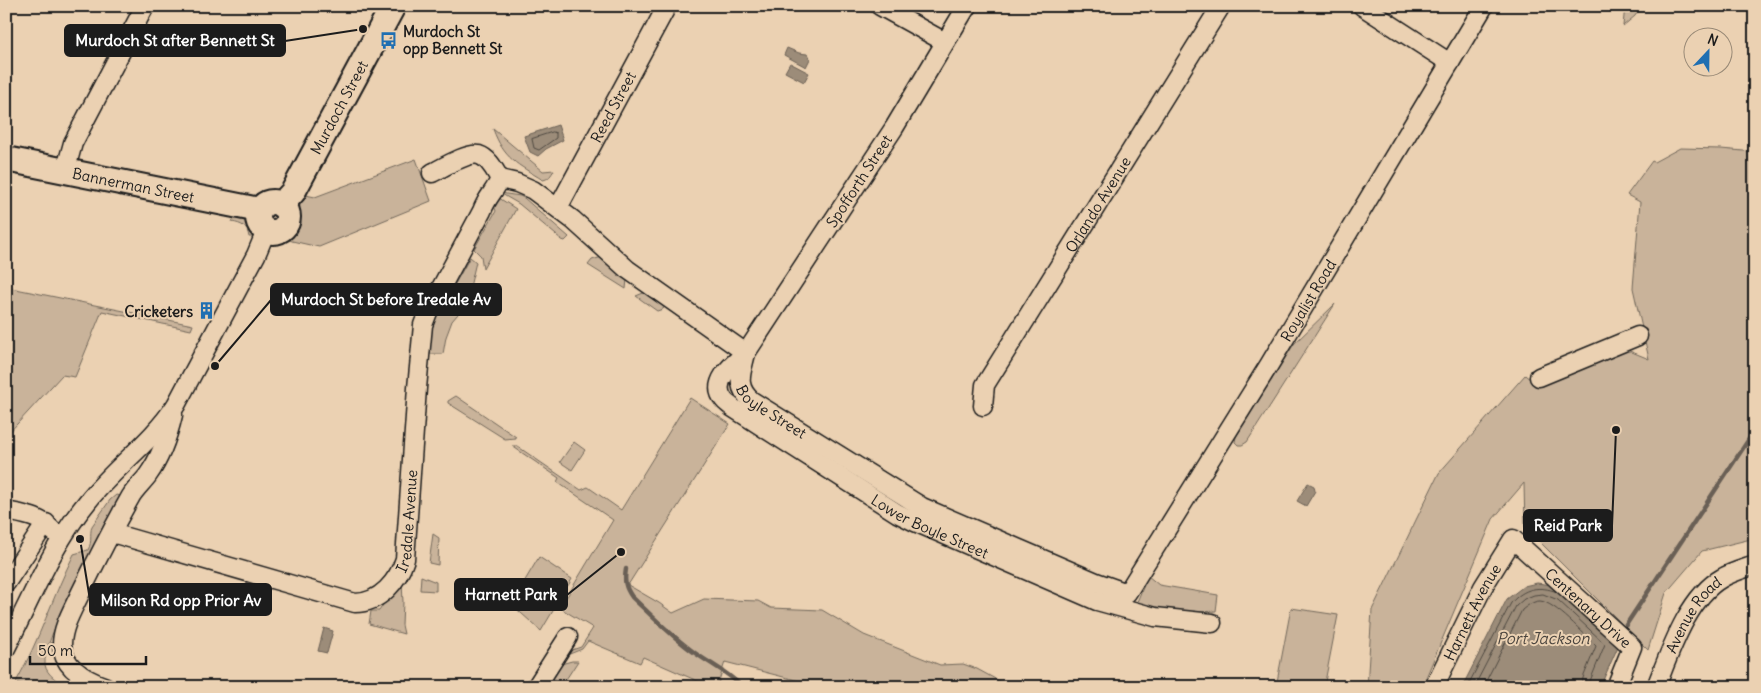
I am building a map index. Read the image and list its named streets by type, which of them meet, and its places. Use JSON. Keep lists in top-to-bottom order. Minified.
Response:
{"streets":{"main road":["Murdoch Street","Bannerman Street"],"street":["Reed Street","Spofforth Street","Orlando Avenue","Royalist Road","Boyle Street","Iredale Avenue","Lower Boyle Street","Centenary Drive","Harnett Avenue","Avenue Road"]},"crossings":[["Murdoch Street","Bannerman Street"],["Murdoch Street","Iredale Avenue"],["Spofforth Street","Boyle Street"],["Spofforth Street","Lower Boyle Street"],["Royalist Road","Boyle Street"],["Boyle Street","Lower Boyle Street"],["Centenary Drive","Harnett Avenue"]],"water":["Port Jackson"],"places":{"other":["Murdoch St after Bennett St","Murdoch St before Iredale Av","Reid Park","Milson Rd opp Prior Av","Harnett Park"],"bus stop":["Murdoch St opp Bennett St"],"building":["Cricketers"]},"scale_bar":"50 m","north":"top"}
